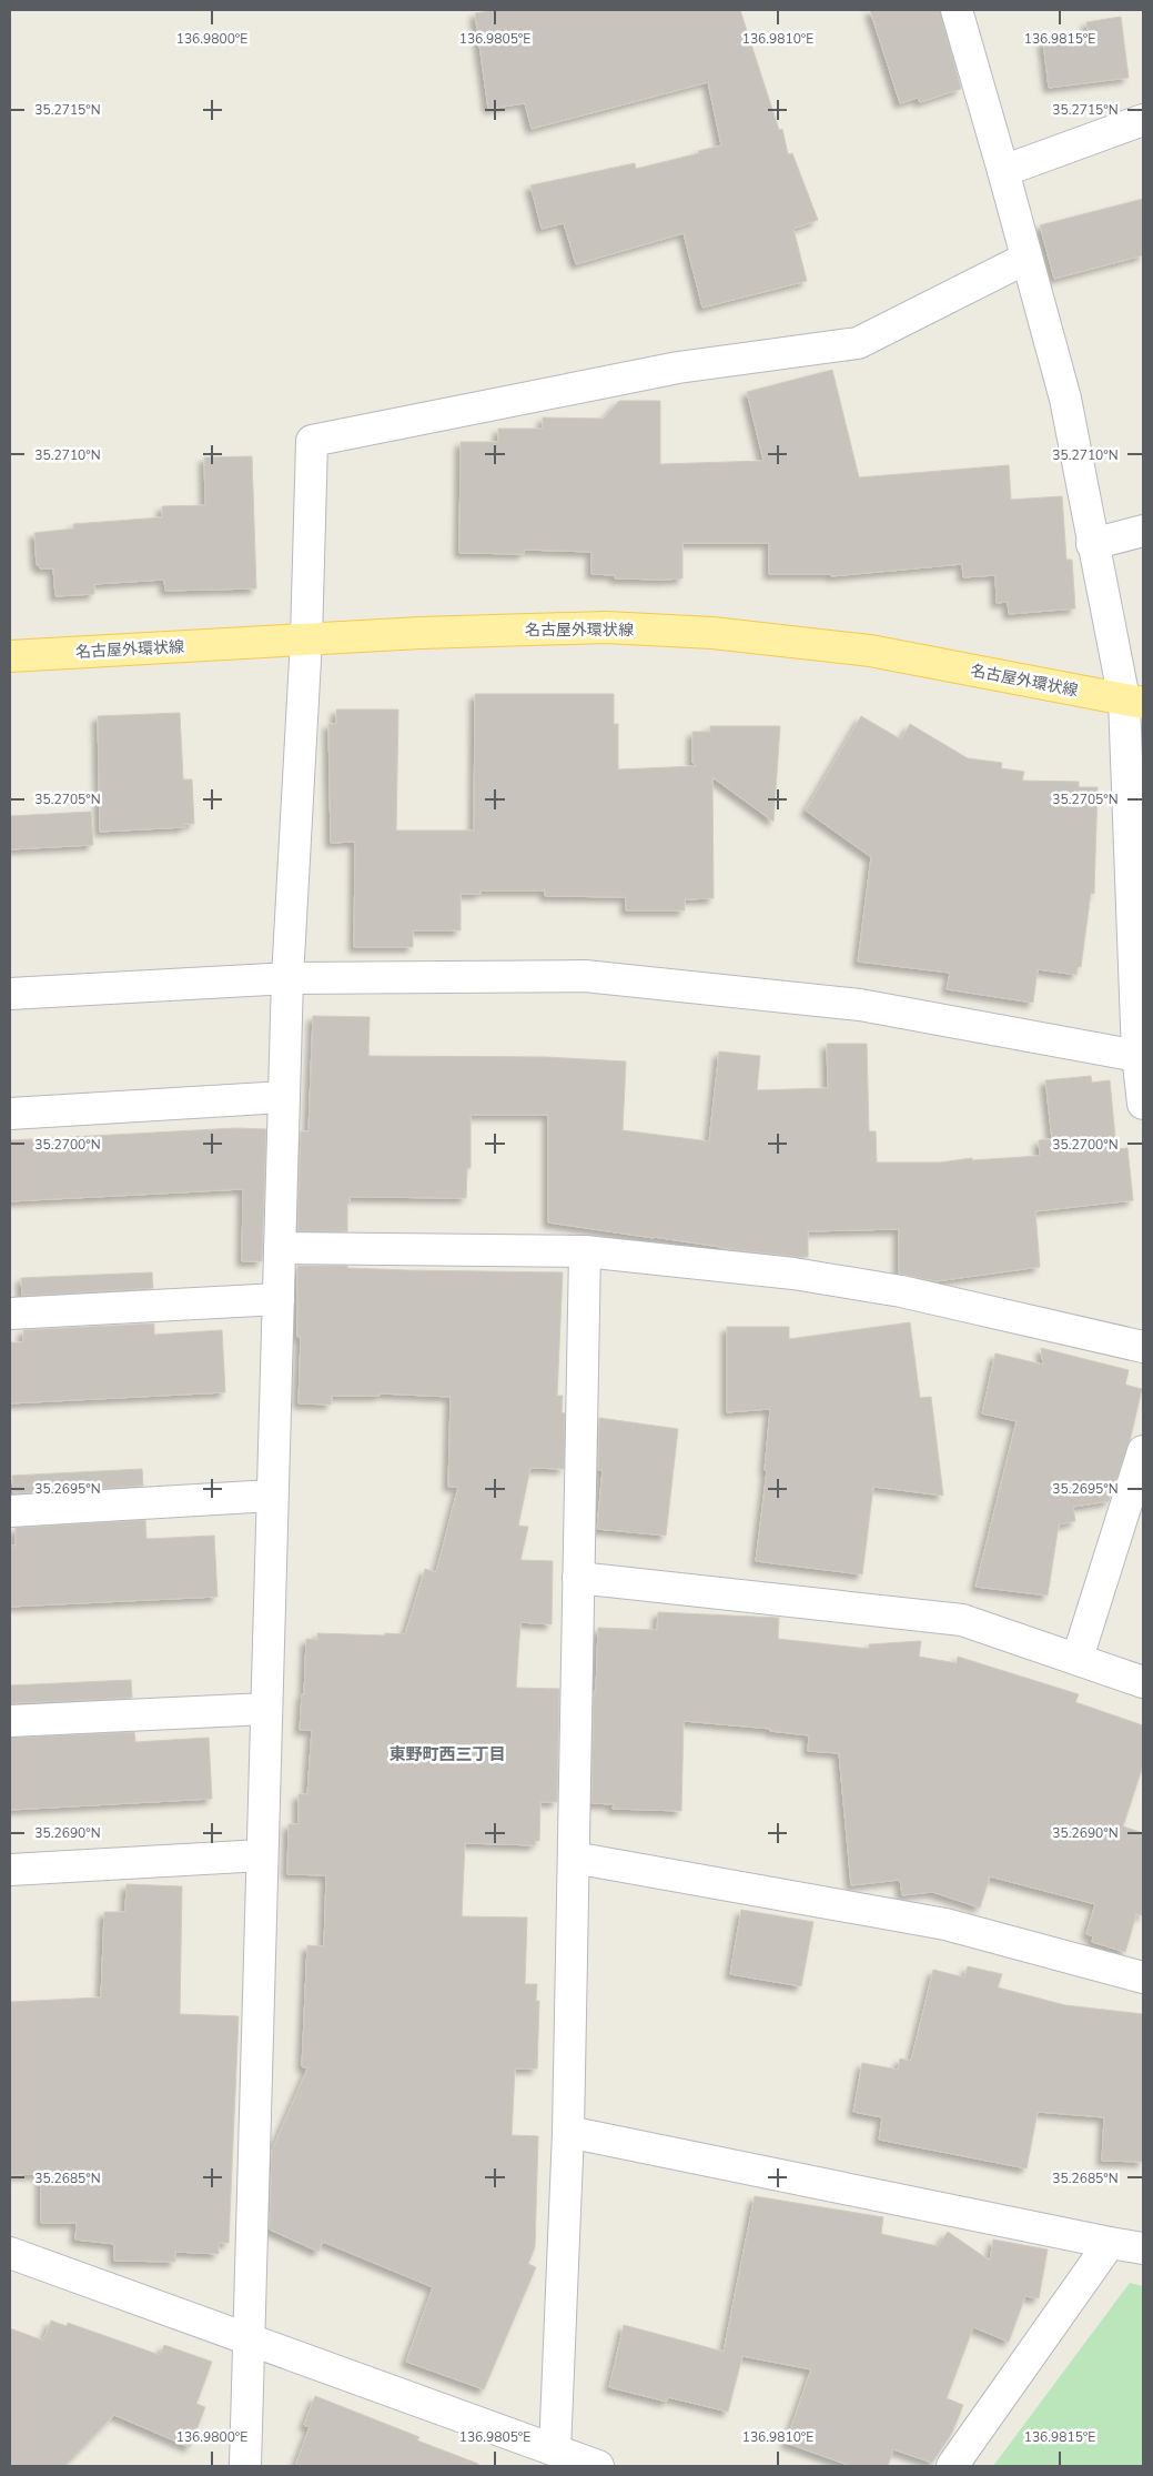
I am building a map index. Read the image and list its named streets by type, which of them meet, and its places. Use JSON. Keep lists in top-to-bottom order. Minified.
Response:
{"streets":{"main road":["名古屋外環状線"]},"districts":["東野町西三丁目"],"coordinates":["136.9800°E","136.9805°E","136.9810°E","136.9815°E","35.2715°N","35.2710°N","35.2705°N","35.2700°N","35.2695°N","35.2690°N","35.2685°N"]}
